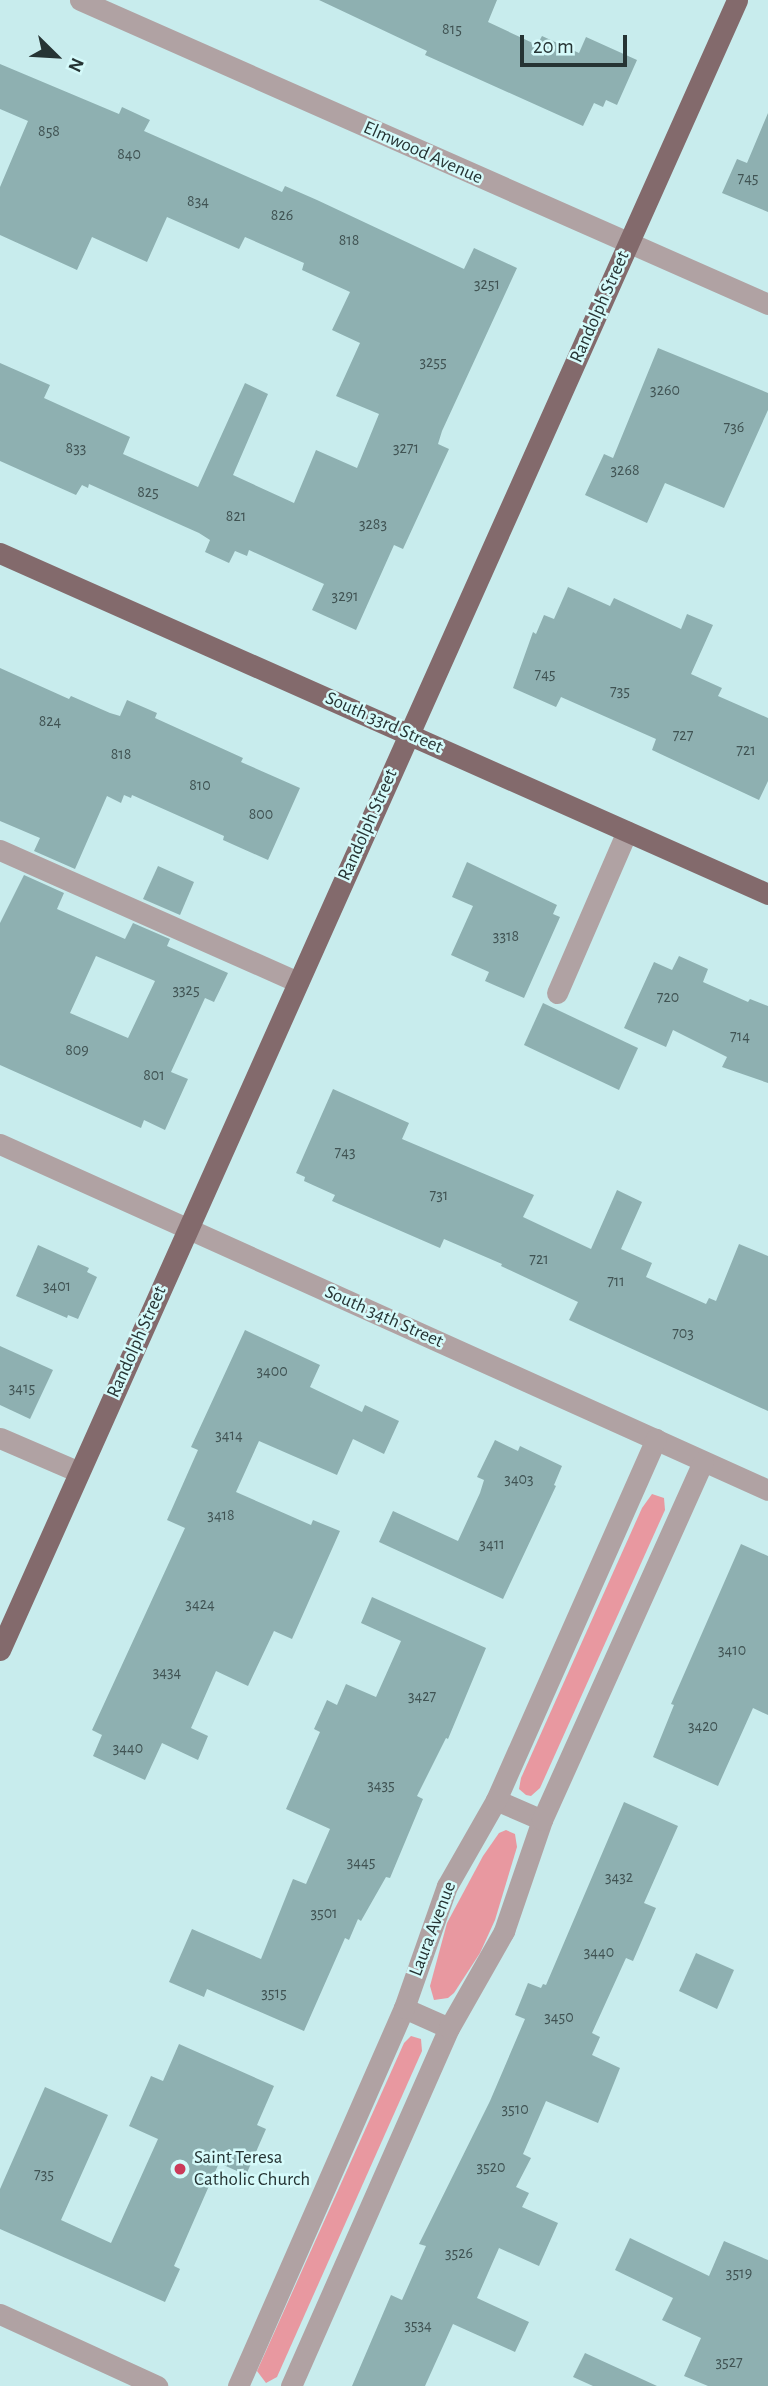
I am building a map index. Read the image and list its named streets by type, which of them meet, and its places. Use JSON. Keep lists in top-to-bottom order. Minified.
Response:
{"streets":{"main road":["Randolph Street","South 33rd Street"],"street":["Elmwood Avenue","South 34th Street","Laura Avenue"]},"crossings":[["Elmwood Avenue","Randolph Street"],["Randolph Street","South 33rd Street"],["Randolph Street","South 34th Street"],["South 34th Street","Laura Avenue"]],"places":["Saint Teresa Catholic Church"],"house_numbers":["815","858","840","745","834","826","818","3251","3255","3260","736","833","3271","3268","825","821","3283","3291","745","735","824","727","721","818","810","800","3318","3325","720","714","809","801","743","731","721","711","3401","703","3400","3415","3414","3403","3418","3411","3424","3410","3434","3427","3420","3440","3435","3445","3432","3501","3440","3515","3450","3510","3520","735","3526","3519","3534","3527"],"scale_bar":"20 m","north":"bottom right"}
